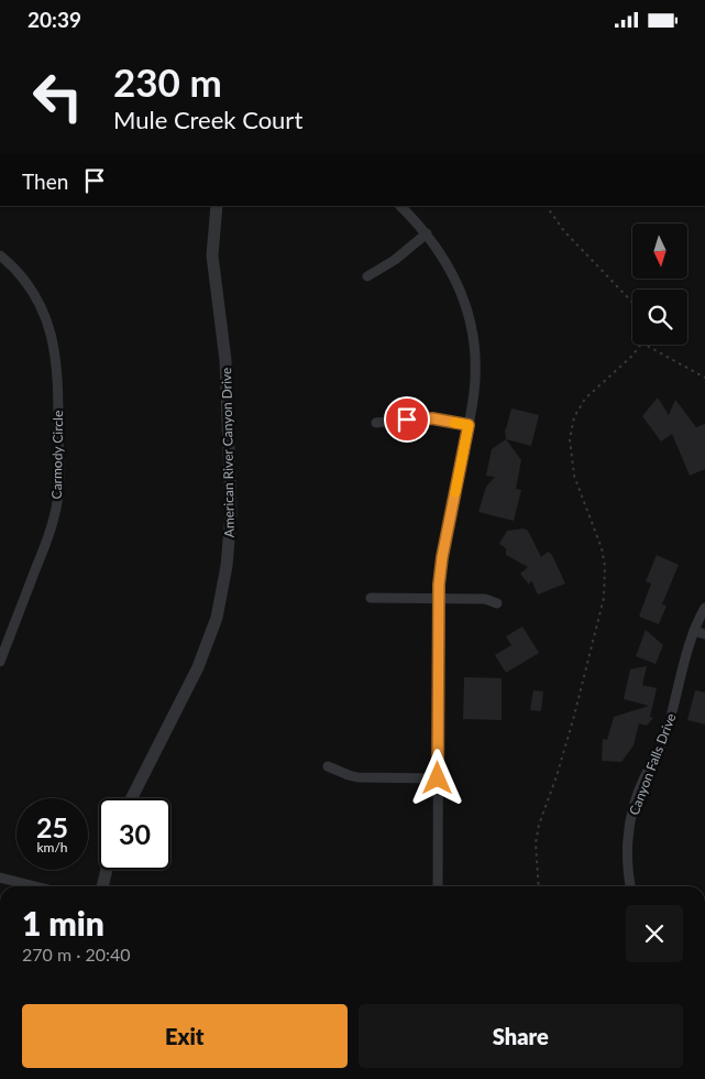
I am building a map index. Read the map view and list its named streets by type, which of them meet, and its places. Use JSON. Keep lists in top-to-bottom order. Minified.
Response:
{"streets":{"street":["American River Canyon Drive","Carmody Circle","Canyon Falls Drive"]},"north":"bottom","page":{"status":"20:39","turn":["230 m","Mule Creek Court"],"then":"Then","speed":"25 km/h","limit":"30","heading":["1 min","270 m · 20:40"],"buttons":["Exit","Share"]}}
